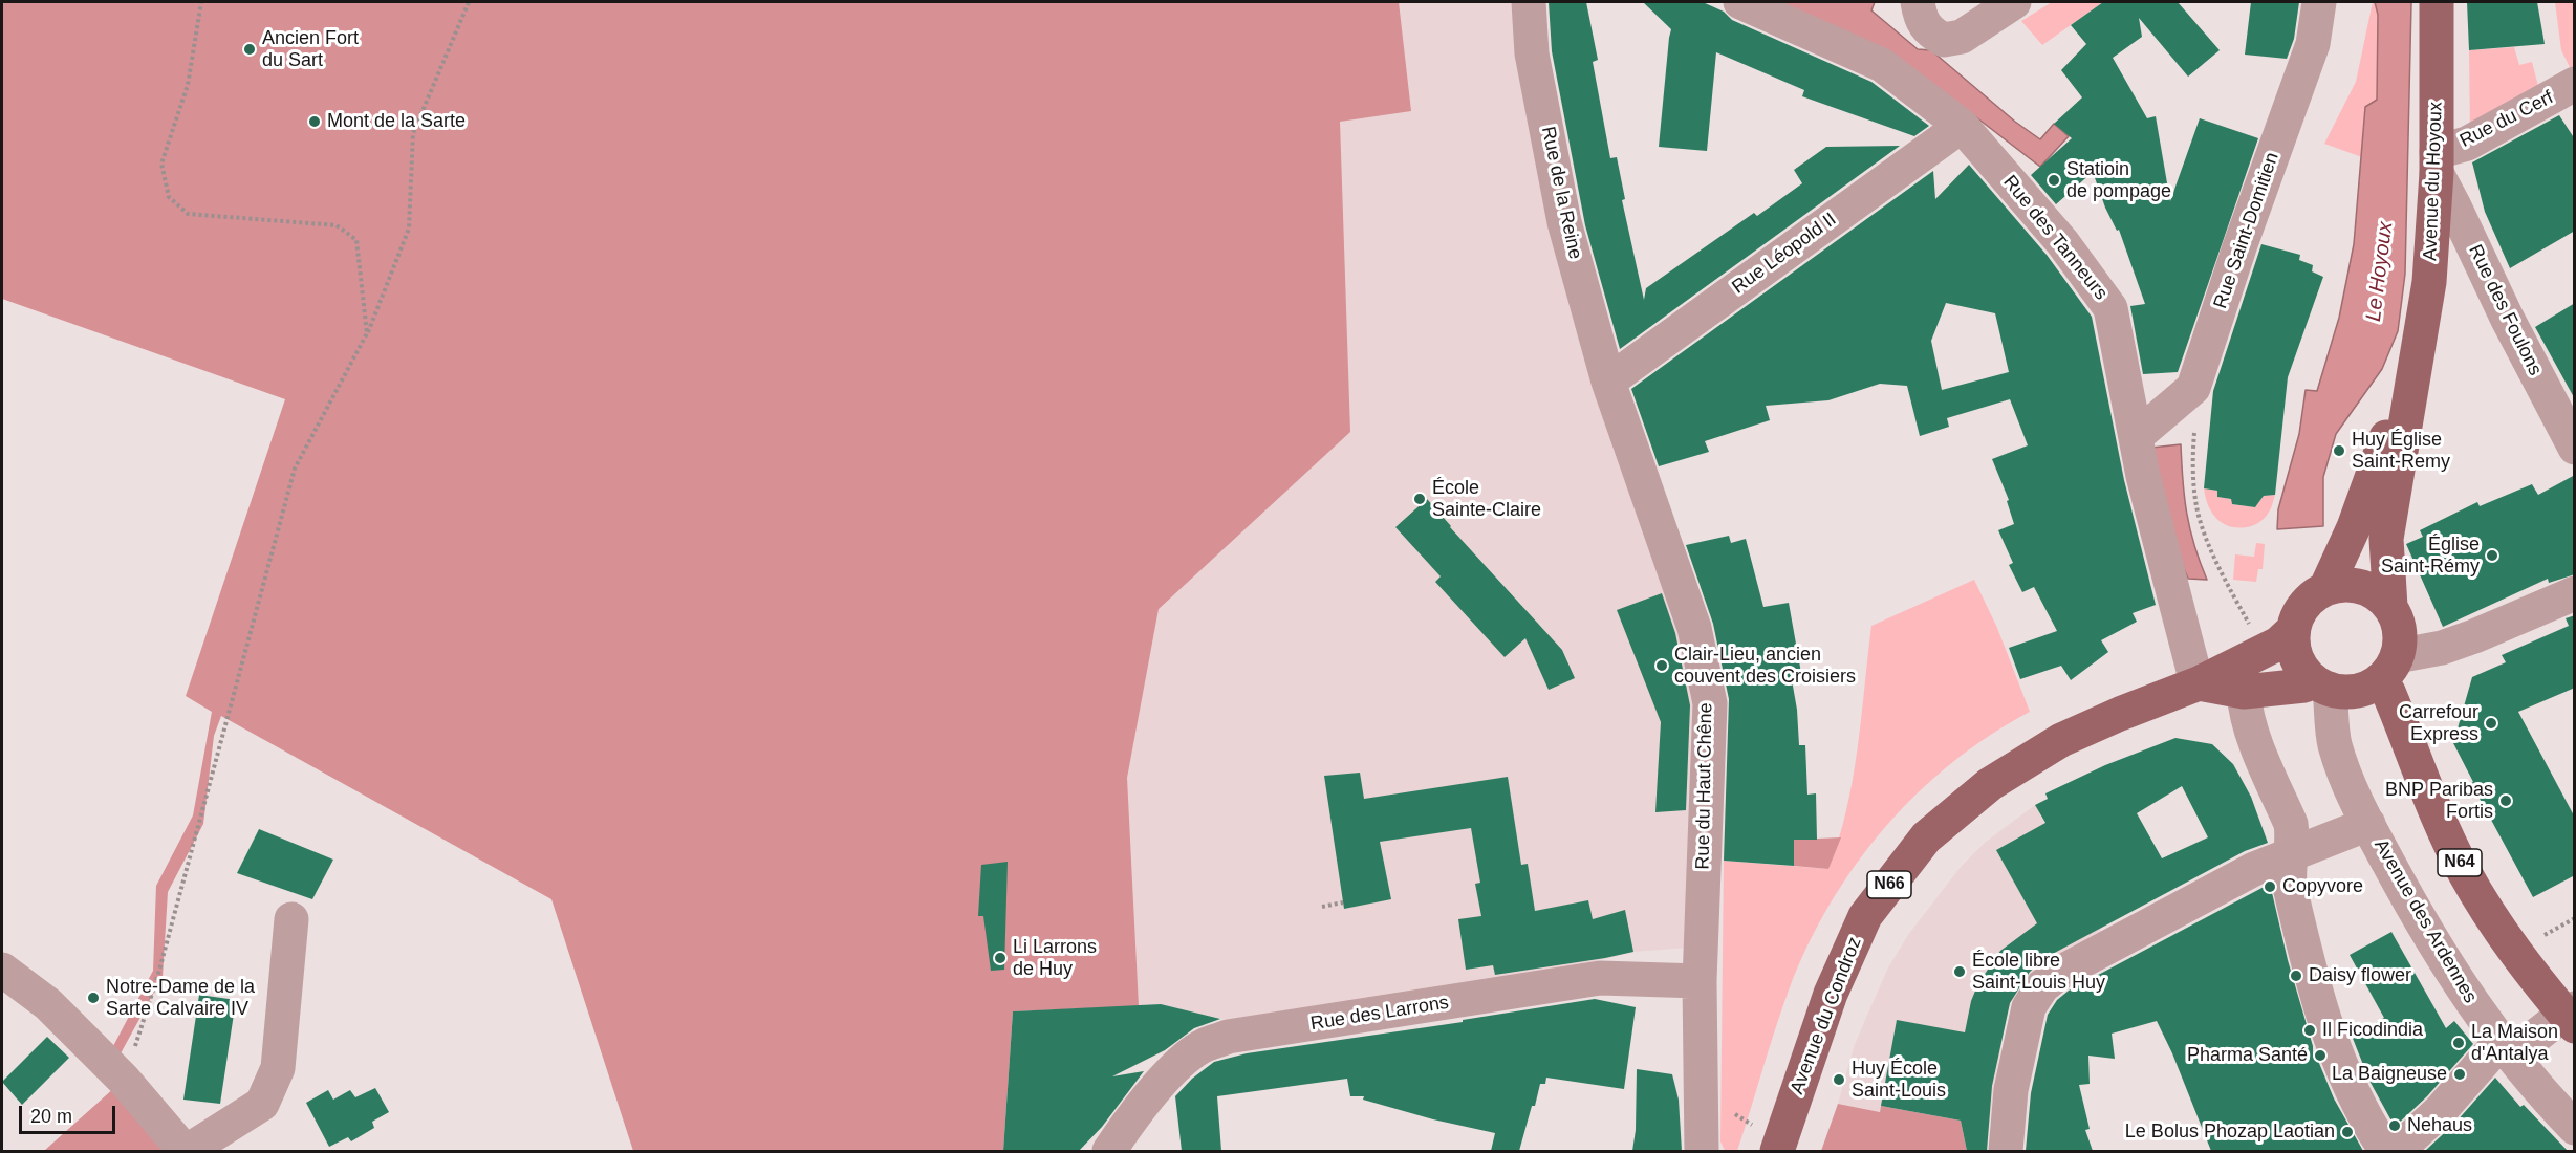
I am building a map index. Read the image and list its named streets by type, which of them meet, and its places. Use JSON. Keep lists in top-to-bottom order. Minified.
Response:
{"streets":{"main road":["Avenue du Hoyoux","N64","N66","Avenue du Condroz"],"street":["Rue du Cerf","Rue de la Reine","Rue Saint-Domitien","Rue des Tanneurs","Rue Léopold II","Rue des Foulons","Rue du Haut Chêne","Avenue des Ardennes","Rue des Larrons"]},"crossings":[["Rue du Cerf","Avenue du Hoyoux"],["Rue du Cerf","Rue des Foulons"],["Avenue du Hoyoux","Rue des Foulons"],["Avenue du Hoyoux","N64"],["Avenue du Hoyoux","Avenue des Ardennes"],["Avenue du Hoyoux","Avenue du Condroz"],["Rue de la Reine","Rue Léopold II"],["Rue de la Reine","Rue du Haut Chêne"],["Rue des Tanneurs","Rue Léopold II"],["Rue des Tanneurs","Avenue du Condroz"],["Rue Léopold II","Rue du Haut Chêne"],["Rue du Haut Chêne","Rue des Larrons"],["N64","Avenue des Ardennes"],["N64","Avenue du Condroz"],["Avenue des Ardennes","Avenue du Condroz"]],"water":["Le Hoyoux"],"places":["Ancien Fort du Sart","Mont de la Sarte","Statioin de pompage","Huy Église Saint-Remy","École Sainte-Claire","Église Saint-Rémy","Clair-Lieu, ancien couvent des Croisiers","Carrefour Express","BNP Paribas Fortis","Copyvore","Li Larrons de Huy","École libre Saint-Louis Huy","Daisy flower","Notre-Dame de la Sarte Calvaire IV","Il Ficodindia","La Maison d'Antalya","Pharma Santé","La Baigneuse","Huy École Saint-Louis","Nehaus","Le Bolus Phozap Laotian"],"scale_bar":"20 m"}
